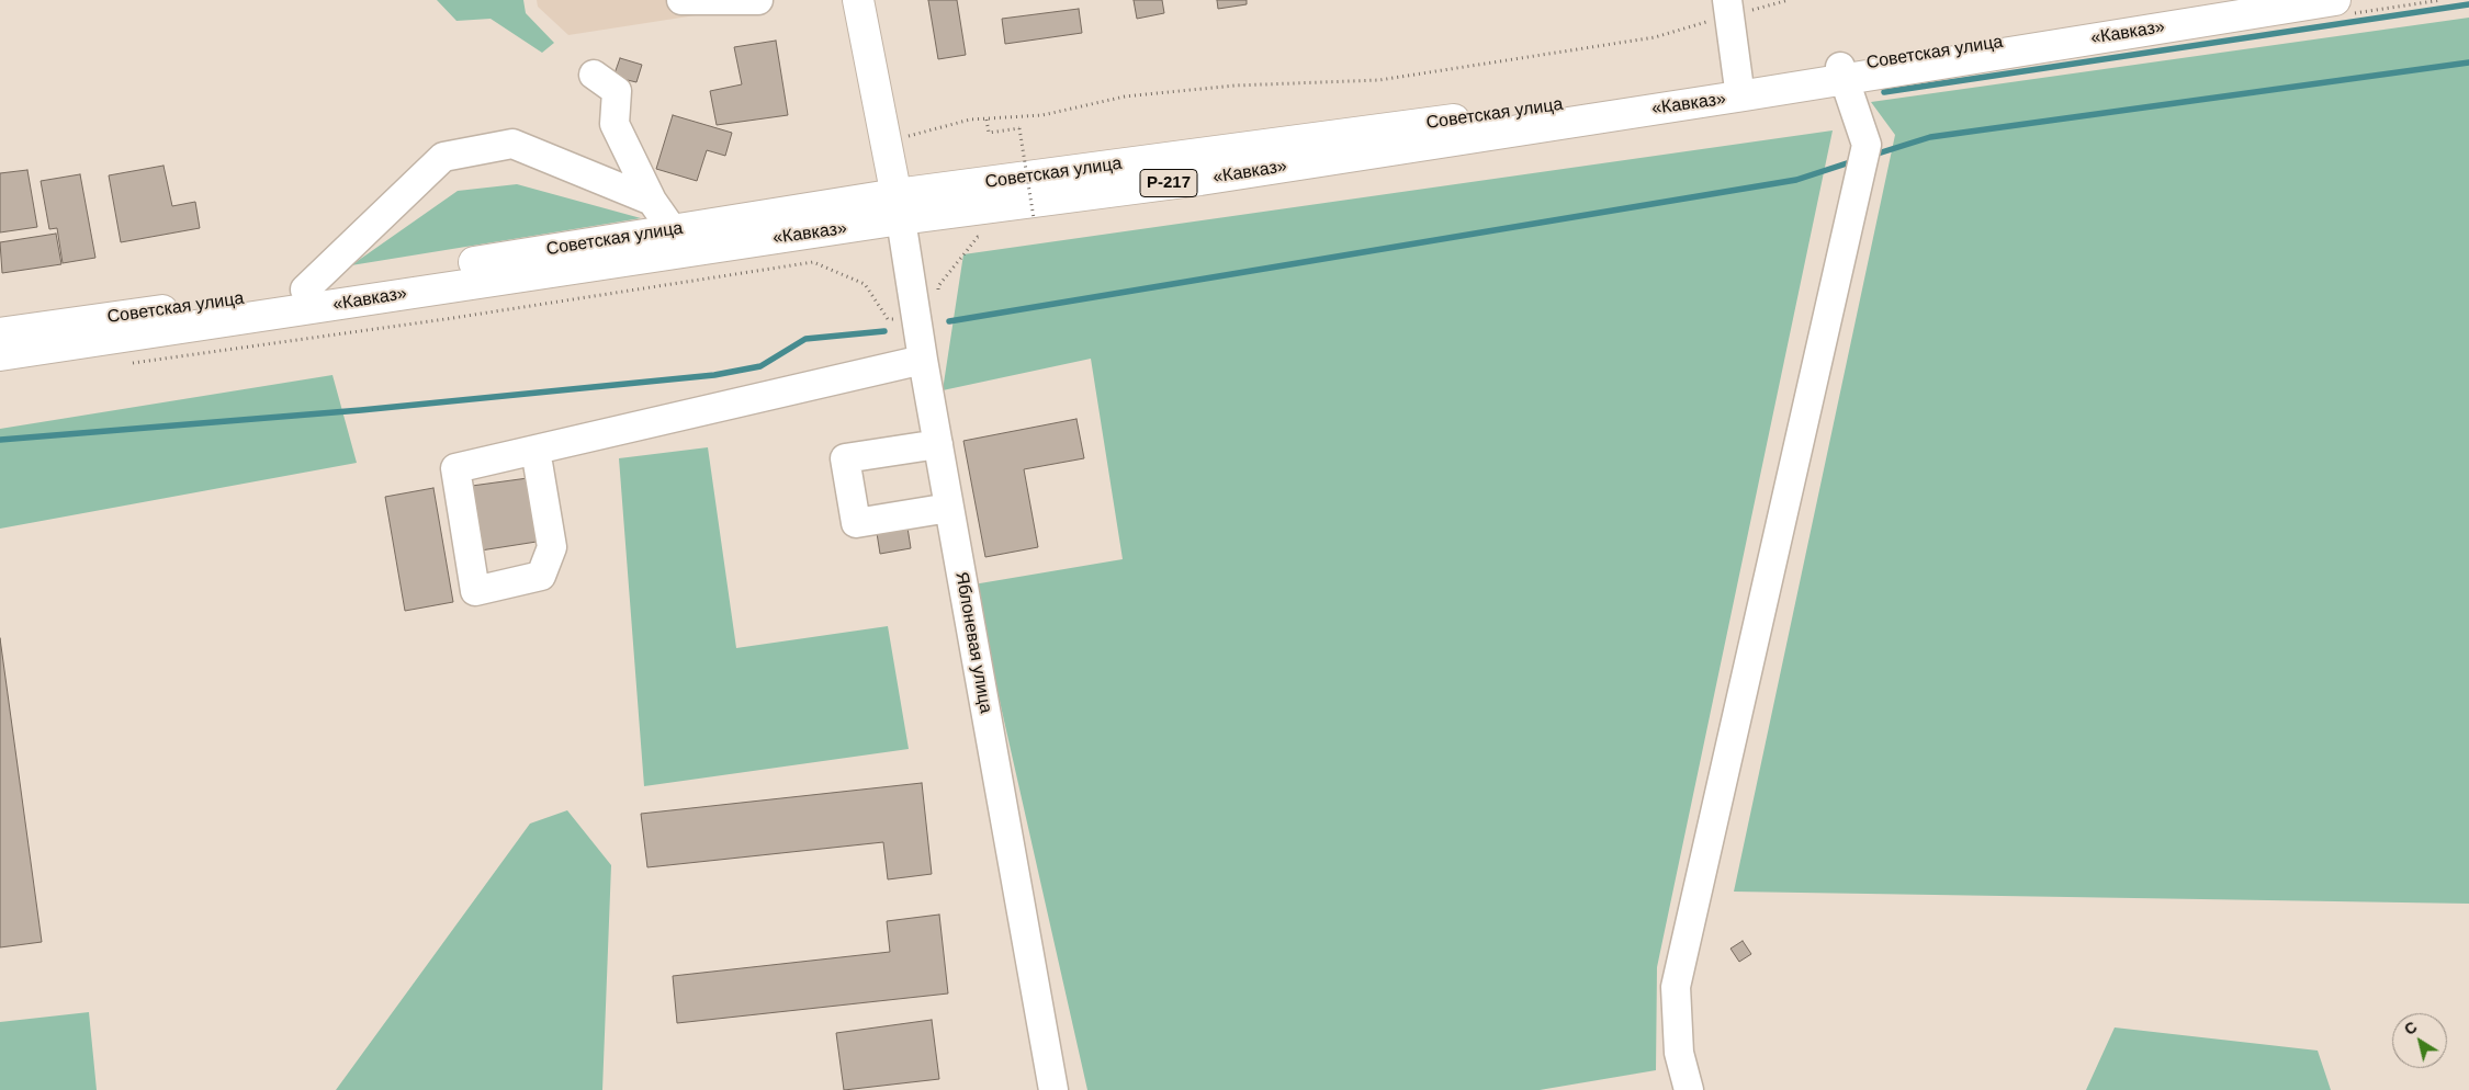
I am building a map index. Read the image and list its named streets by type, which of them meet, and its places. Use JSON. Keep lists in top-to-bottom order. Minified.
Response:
{"streets":{"main road":["«Кавказ»","Советская улица","Р-217"],"street":["Яблоневая улица"]},"crossings":[["«Кавказ»","Советская улица"],["«Кавказ»","Яблоневая улица"],["Советская улица","Яблоневая улица"]],"north":"top left"}
